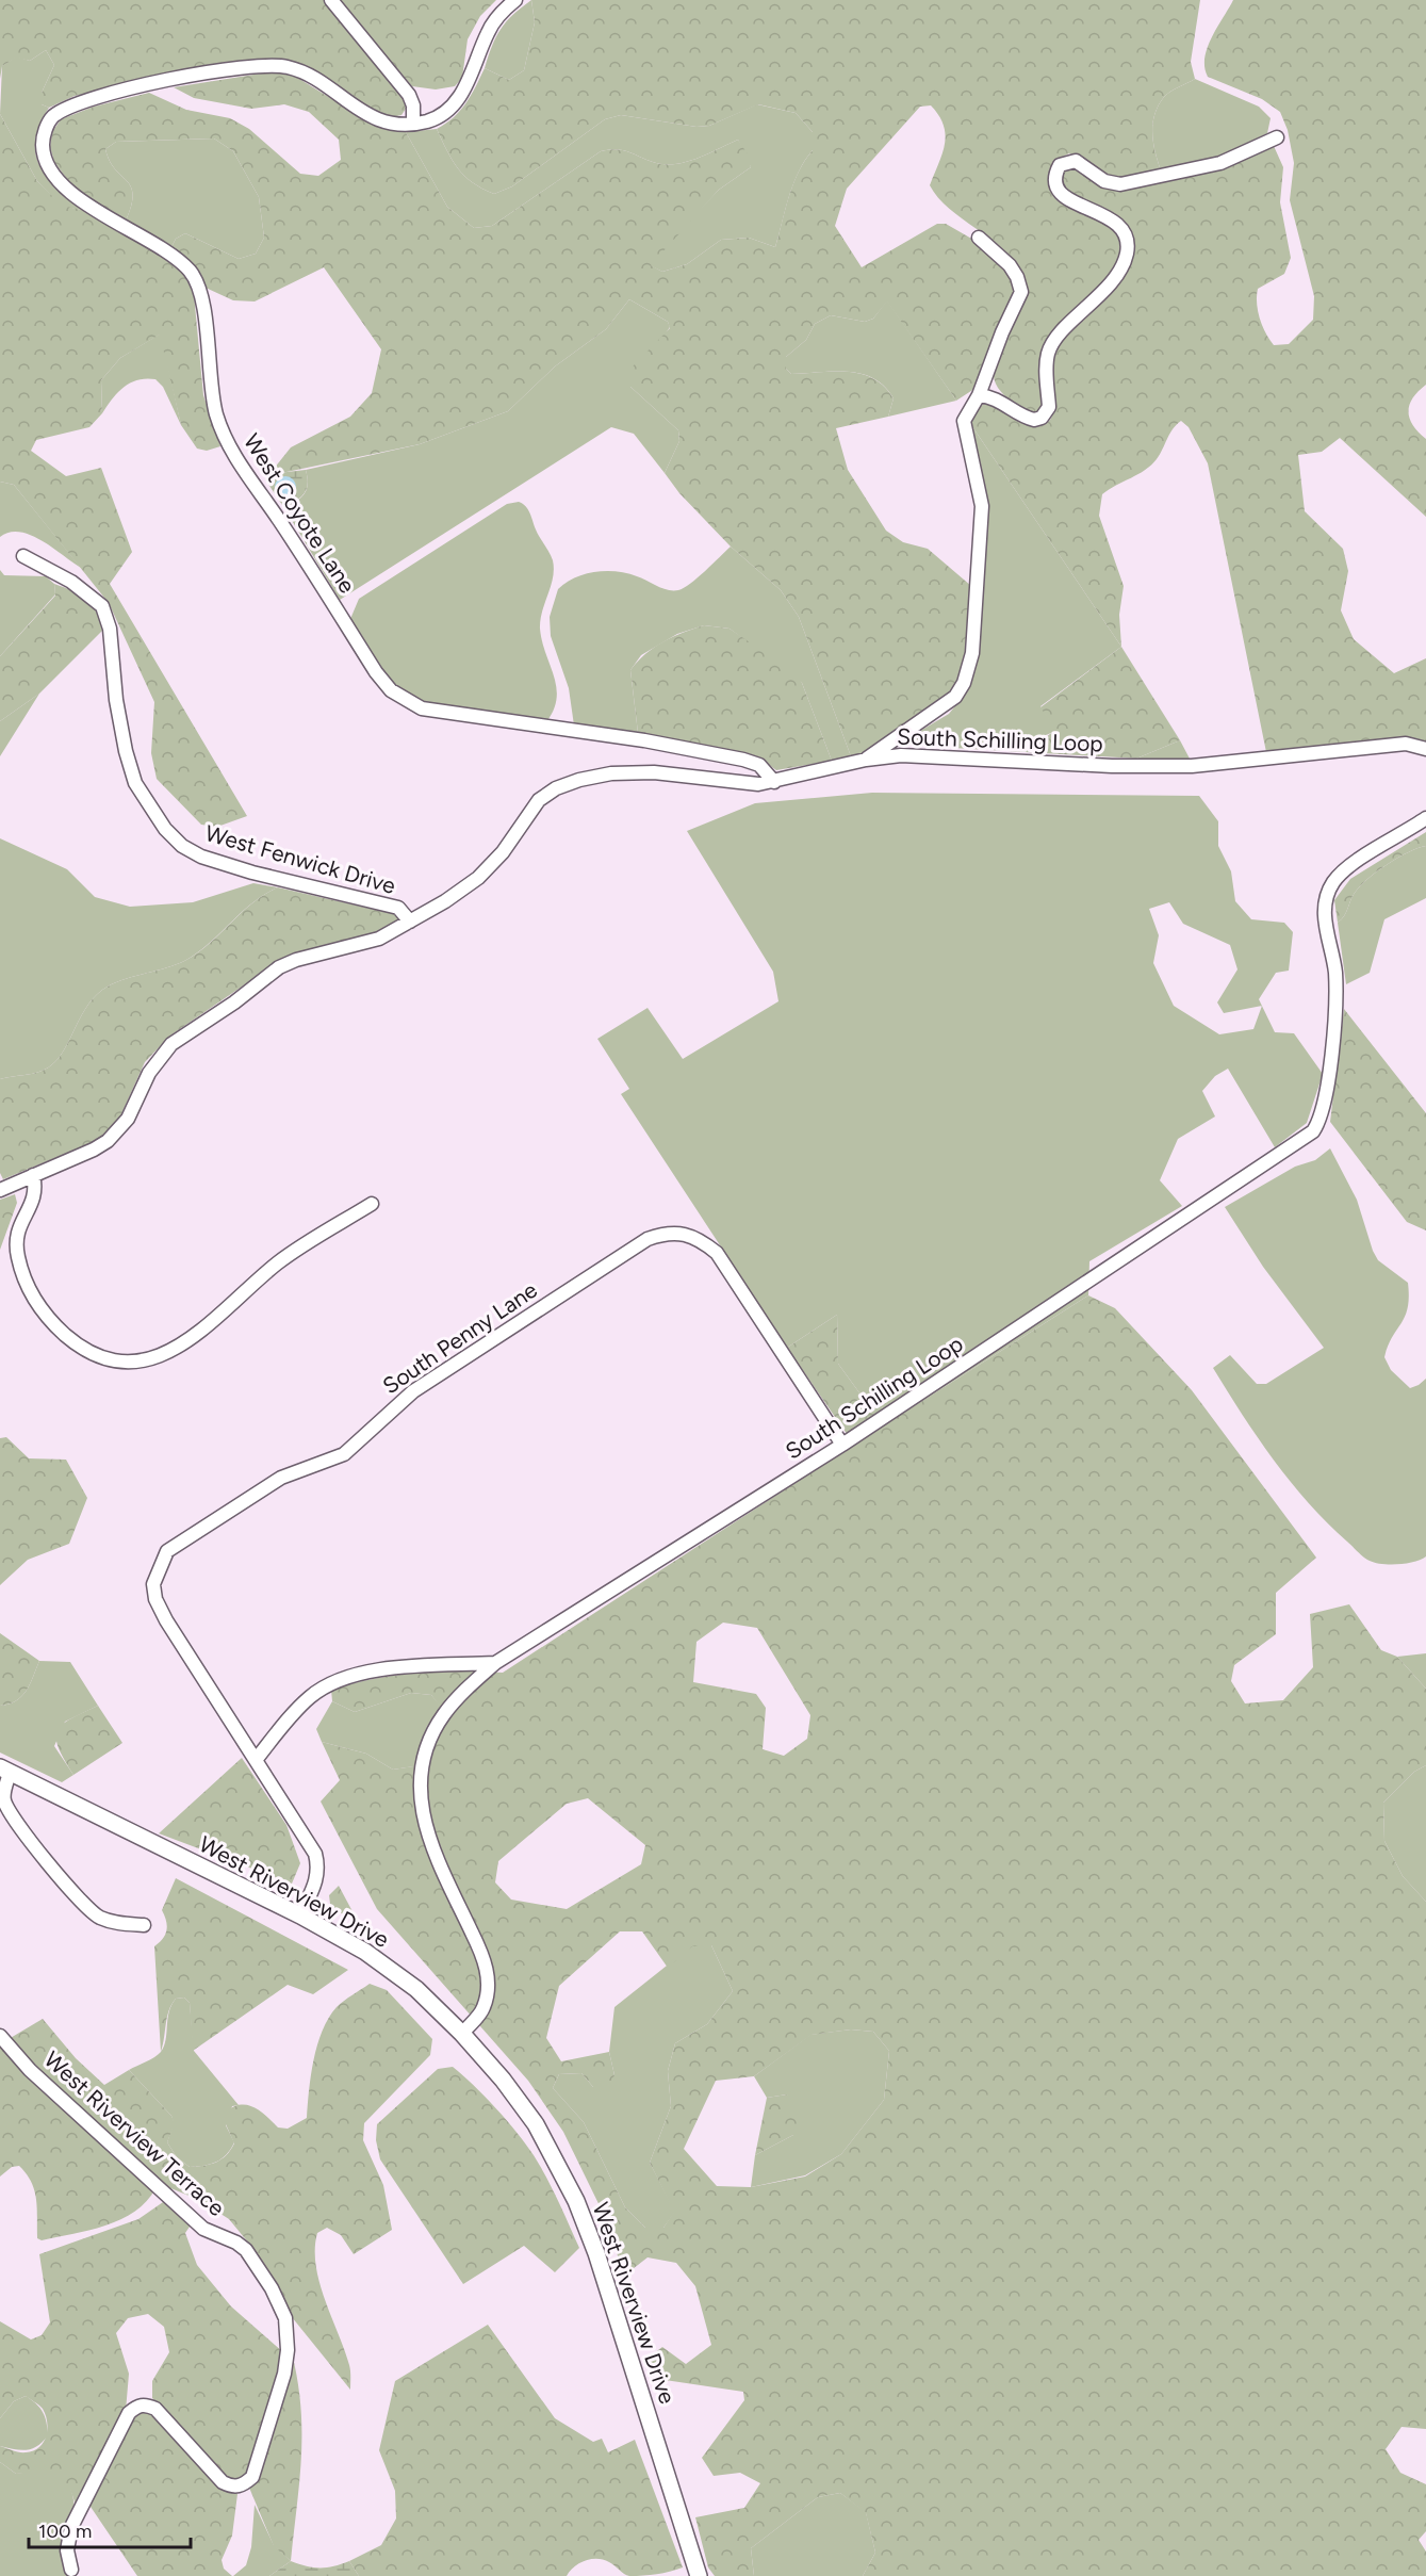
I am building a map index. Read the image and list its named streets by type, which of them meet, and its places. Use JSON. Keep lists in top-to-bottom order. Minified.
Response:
{"streets":{"street":["West Coyote Lane","South Schilling Loop","West Fenwick Drive","South Penny Lane","West Riverview Drive","West Riverview Terrace"]},"crossings":[["West Coyote Lane","South Schilling Loop"],["South Schilling Loop","West Fenwick Drive"],["South Schilling Loop","South Penny Lane"],["South Schilling Loop","West Riverview Drive"],["South Penny Lane","West Riverview Drive"]],"scale_bar":"100 m"}
